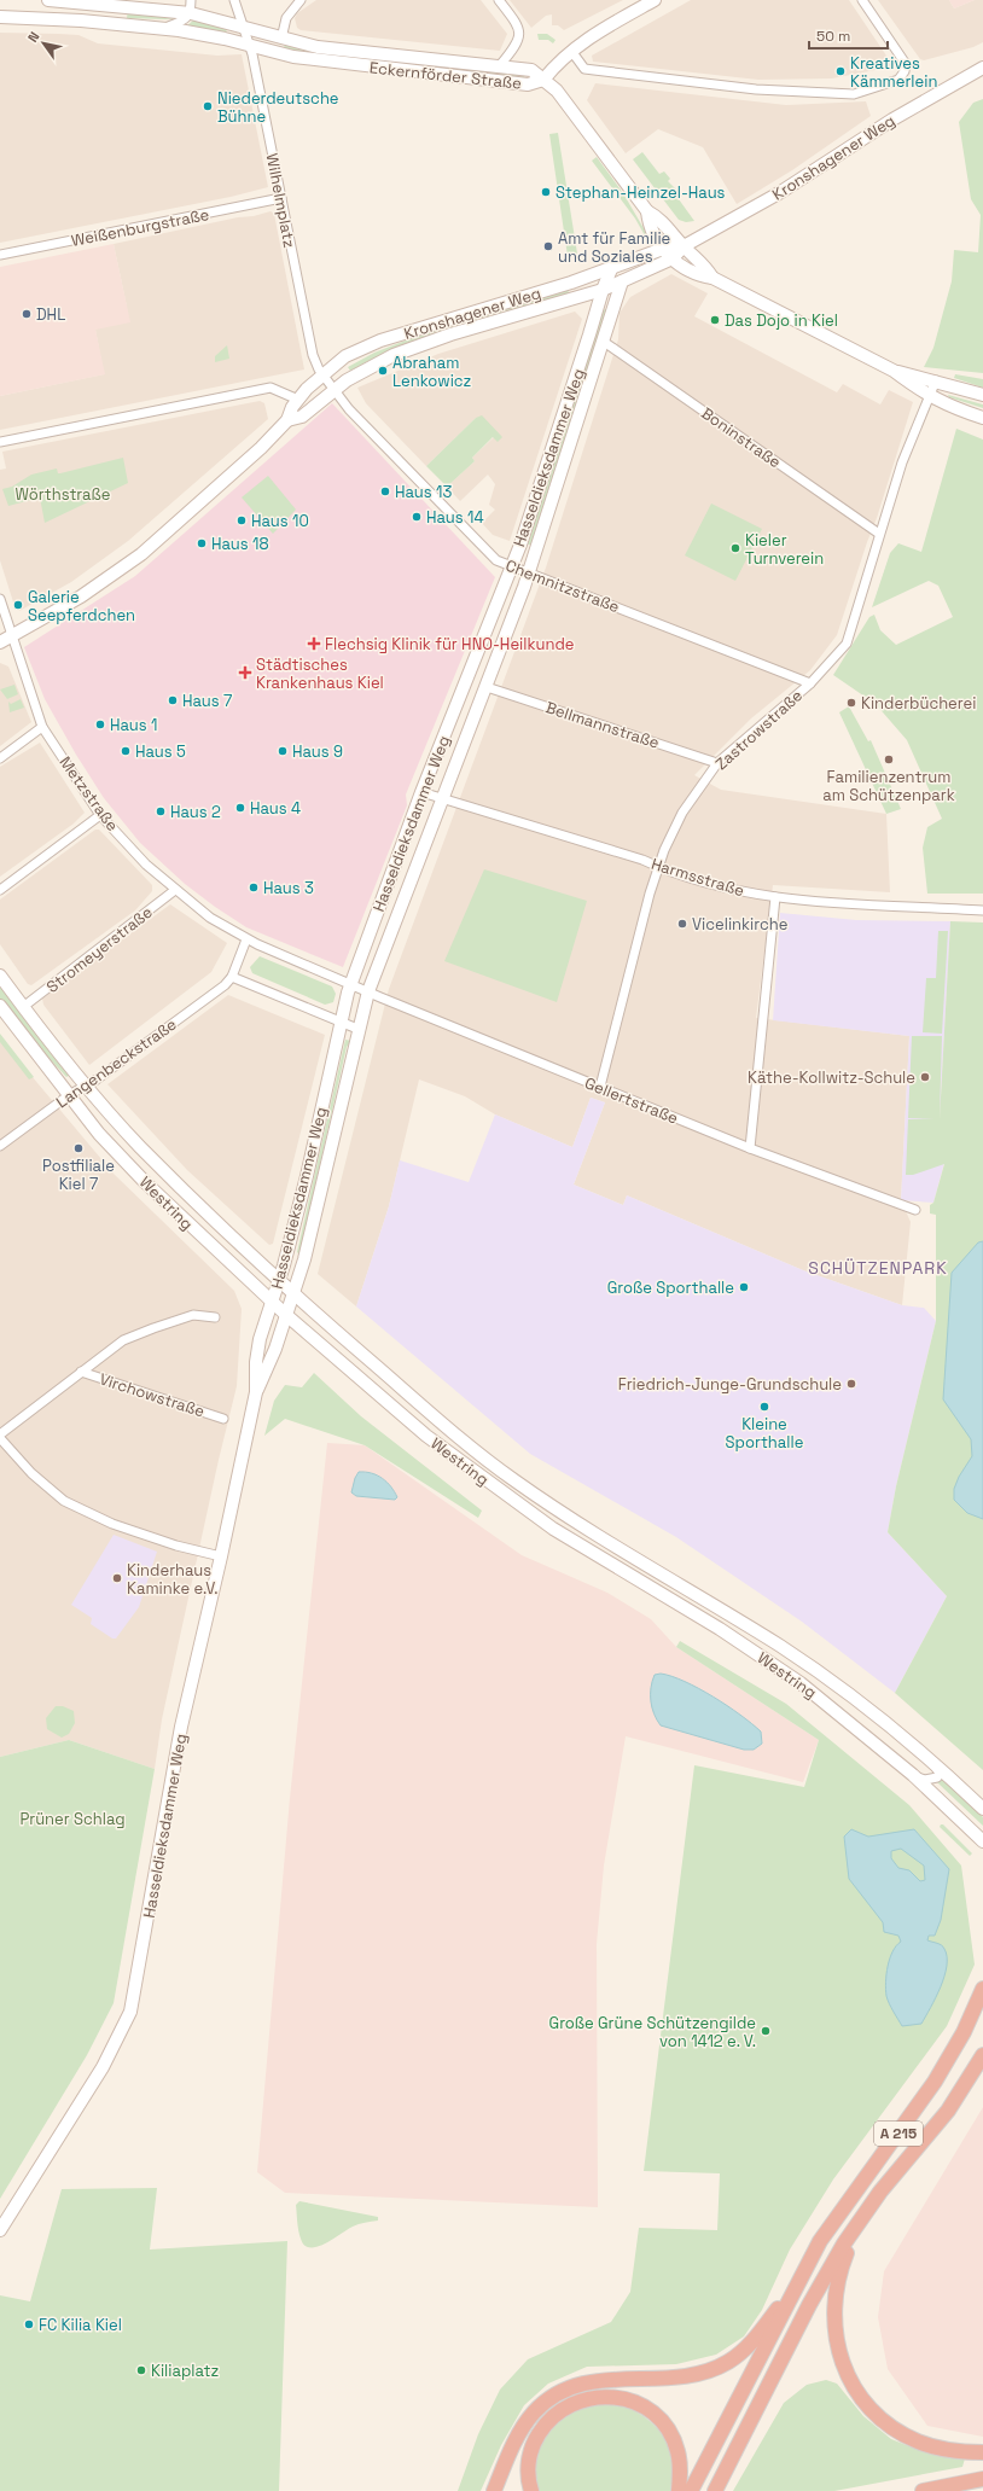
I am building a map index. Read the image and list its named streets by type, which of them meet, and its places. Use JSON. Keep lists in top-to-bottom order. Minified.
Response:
{"streets":{"highway":["A 215"],"main road":["Eckernförder Straße","Kronshagener Weg","Hasseldieksdammer Weg","Westring"],"street":["Wilhelmplatz","Weißenburgstraße","Boninstraße","Chemnitzstraße","Bellmannstraße","Zastrowstraße","Metzstraße","Harmsstraße","Stromeyerstraße","Langenbeckstraße","Gellertstraße","Virchowstraße"]},"crossings":[["Eckernförder Straße","Wilhelmplatz"],["Kronshagener Weg","Wilhelmplatz"],["Kronshagener Weg","Hasseldieksdammer Weg"],["Kronshagener Weg","Chemnitzstraße"],["Kronshagener Weg","Metzstraße"],["Wilhelmplatz","Weißenburgstraße"],["Wilhelmplatz","Chemnitzstraße"],["Boninstraße","Hasseldieksdammer Weg"],["Boninstraße","Zastrowstraße"],["Hasseldieksdammer Weg","Chemnitzstraße"],["Hasseldieksdammer Weg","Bellmannstraße"],["Hasseldieksdammer Weg","Metzstraße"],["Hasseldieksdammer Weg","Harmsstraße"],["Hasseldieksdammer Weg","Gellertstraße"],["Hasseldieksdammer Weg","Westring"],["Chemnitzstraße","Zastrowstraße"],["Bellmannstraße","Zastrowstraße"],["Zastrowstraße","Harmsstraße"],["Zastrowstraße","Gellertstraße"],["Metzstraße","Stromeyerstraße"],["Metzstraße","Gellertstraße"],["Stromeyerstraße","Westring"],["Langenbeckstraße","Westring"]],"districts":["SCHÜTZENPARK"],"parks":["Wörthstraße","Prüner Schlag"],"places":{"other":["Kreatives Kämmerlein","Niederdeutsche Bühne","Stephan-Heinzel-Haus","Amt für Familie und Soziales","DHL","Das Dojo in Kiel","Abraham Lenkowicz","Haus 13","Haus 14","Haus 10","Haus 18","Kieler Turnverein","Galerie Seepferdchen","Haus 7","Kinderbücherei","Haus 1","Haus 5","Haus 9","Familienzentrum am Schützenpark","Haus 4","Haus 2","Haus 3","Vicelinkirche","Käthe-Kollwitz-Schule","Postfiliale Kiel 7","Große Sporthalle","Friedrich-Junge-Grundschule","Kleine Sporthalle","Kinderhaus Kaminke e.V.","Große Grüne Schützengilde von 1412 e. V.","FC Kilia Kiel","Kiliaplatz"],"health":["Flechsig Klinik für HNO-Heilkunde","Städtisches Krankenhaus Kiel"]},"scale_bar":"50 m","north":"top left"}
